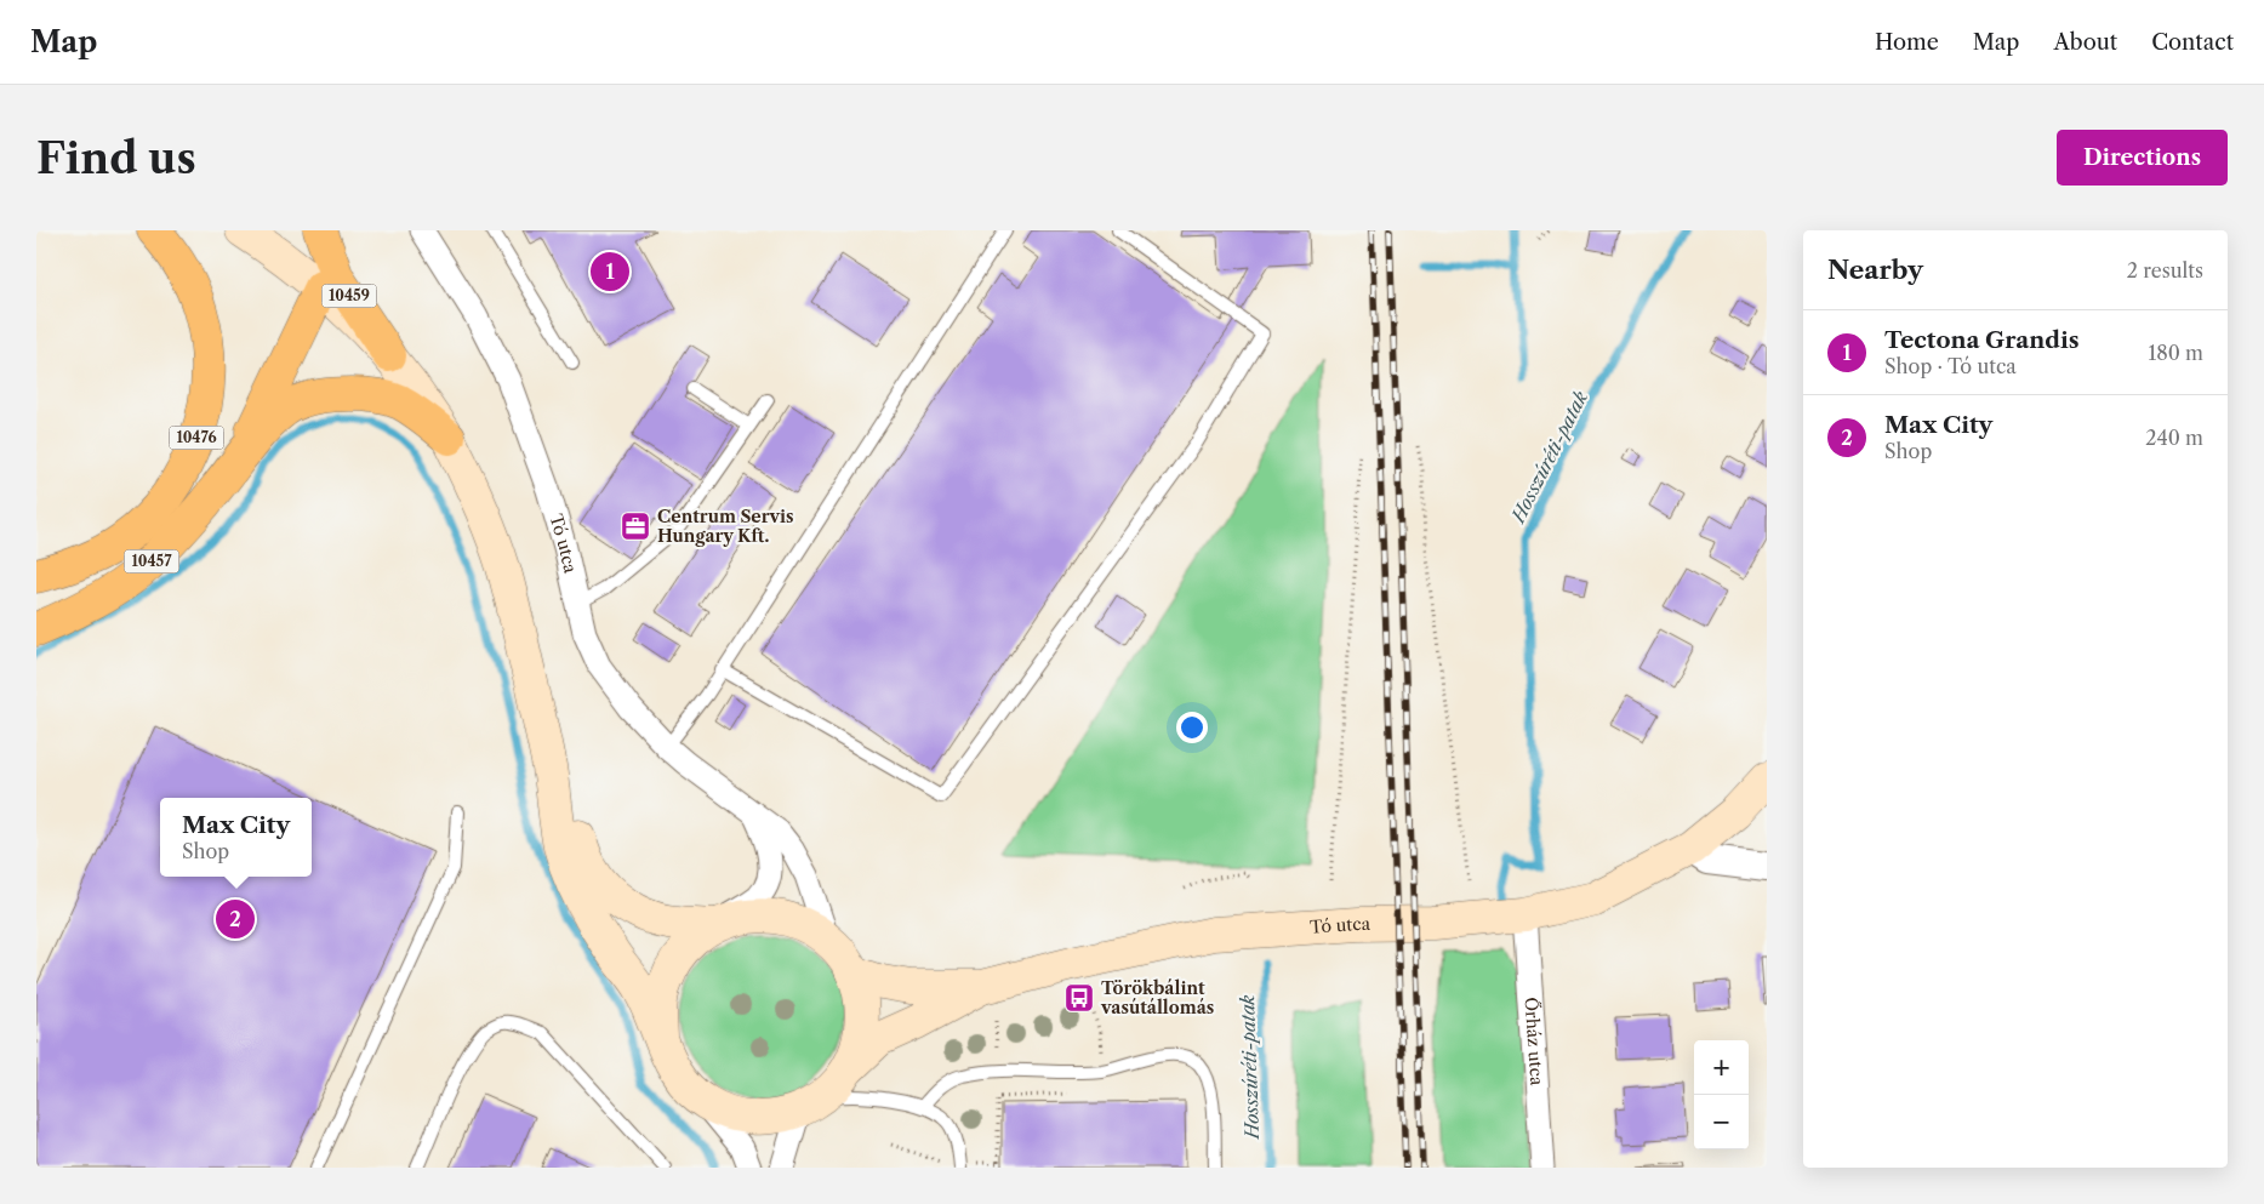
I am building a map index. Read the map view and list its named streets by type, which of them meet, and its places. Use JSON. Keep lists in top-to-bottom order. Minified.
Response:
{"streets":{"highway":["10459","10476","10457"],"main road":["Tó utca"],"street":["Őrház utca"]},"crossings":[["Tó utca","Őrház utca"]],"water":["Hosszúréti-patak"],"places":{"office":["Centrum Servis Hungary Kft."],"bus stop":["Törökbálint vasútállomás"]},"page":{"header":"Map","nav":["Home","Map","About","Contact"],"buttons":"Directions","title":"Find us","heading":["Nearby","2 results"],"pins":["1","2"],"list":[{"mark":"1","name":"Tectona Grandis","note":"Shop · Tó utca","value":"180 m"},{"mark":"2","name":"Max City","note":"Shop","value":"240 m"}],"popup":["Max City","Shop"],"map_buttons":["+","−"]}}
